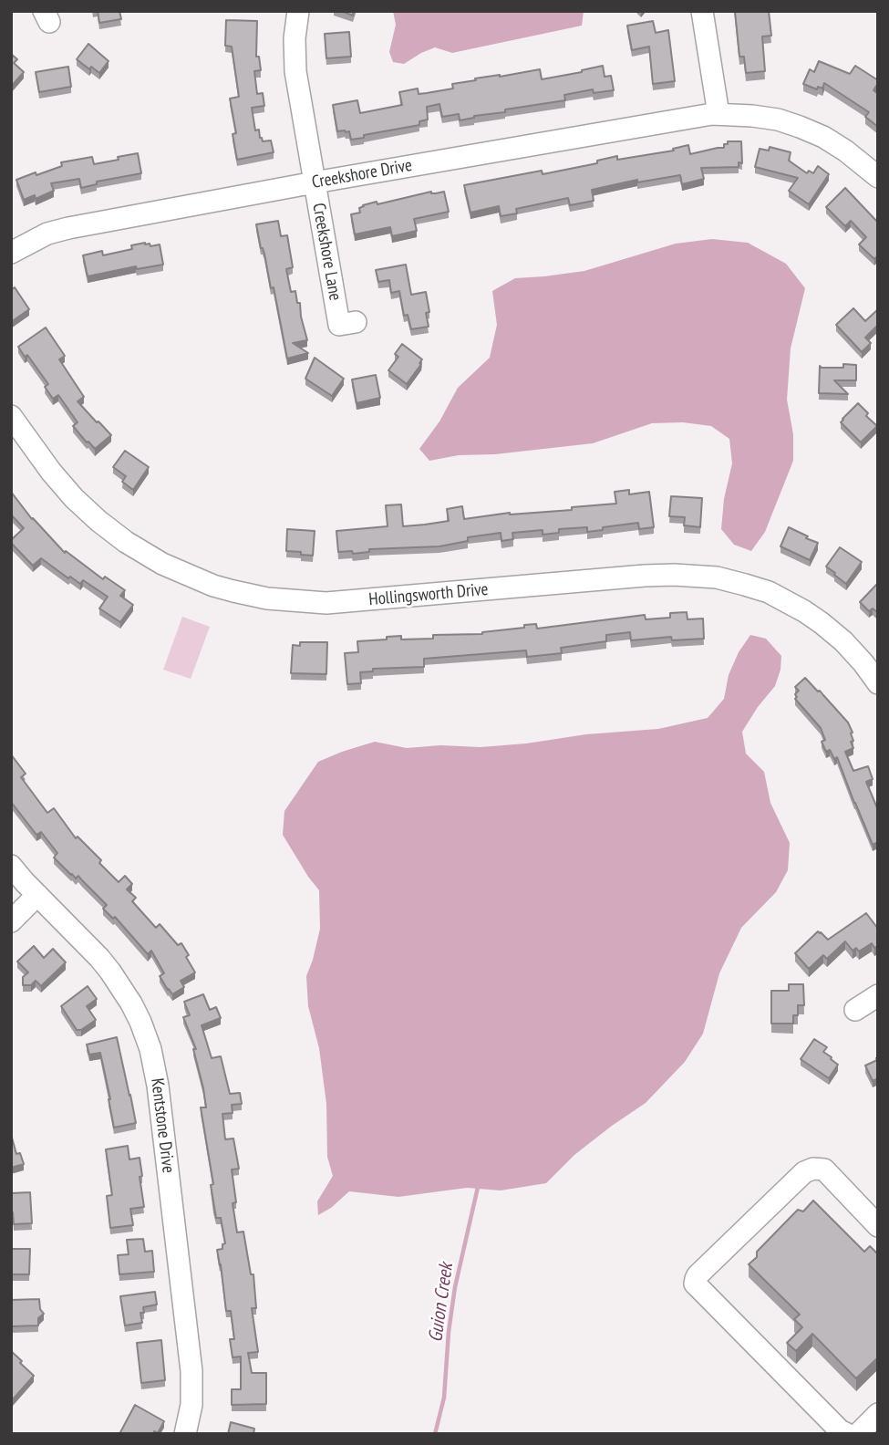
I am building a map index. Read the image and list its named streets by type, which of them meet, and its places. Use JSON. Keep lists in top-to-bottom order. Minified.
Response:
{"streets":{"street":["Creekshore Drive","Creekshore Lane","Hollingsworth Drive","Kentstone Drive"]},"crossings":[["Creekshore Drive","Creekshore Lane"]],"water":["Guion Creek"]}
